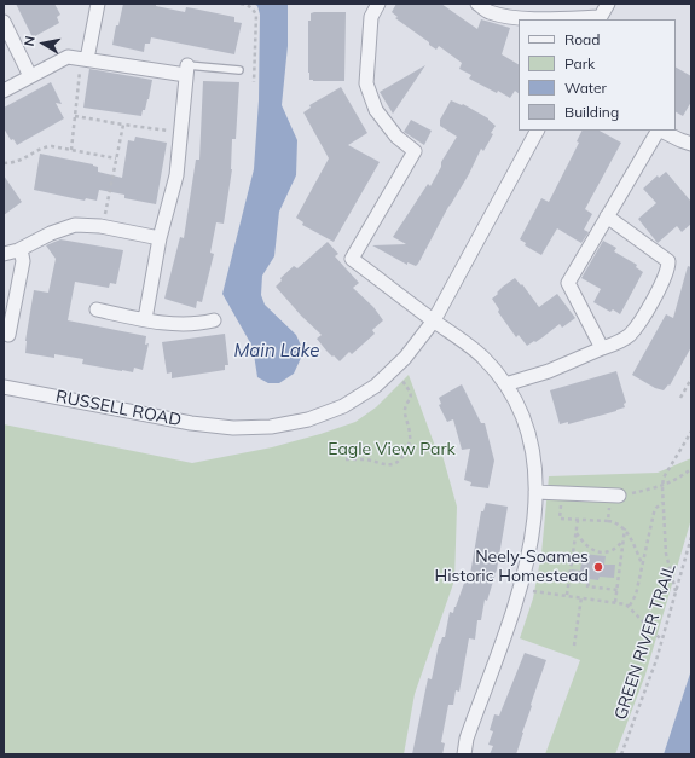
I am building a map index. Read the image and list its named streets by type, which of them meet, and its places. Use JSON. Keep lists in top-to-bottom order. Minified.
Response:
{"streets":{"street":["RUSSELL ROAD"],"path":["GREEN RIVER TRAIL"]},"water":["Main Lake"],"parks":["Eagle View Park"],"places":["Neely-Soames Historic Homestead"],"legend":["Road","Park","Water","Building"],"north":"left"}
